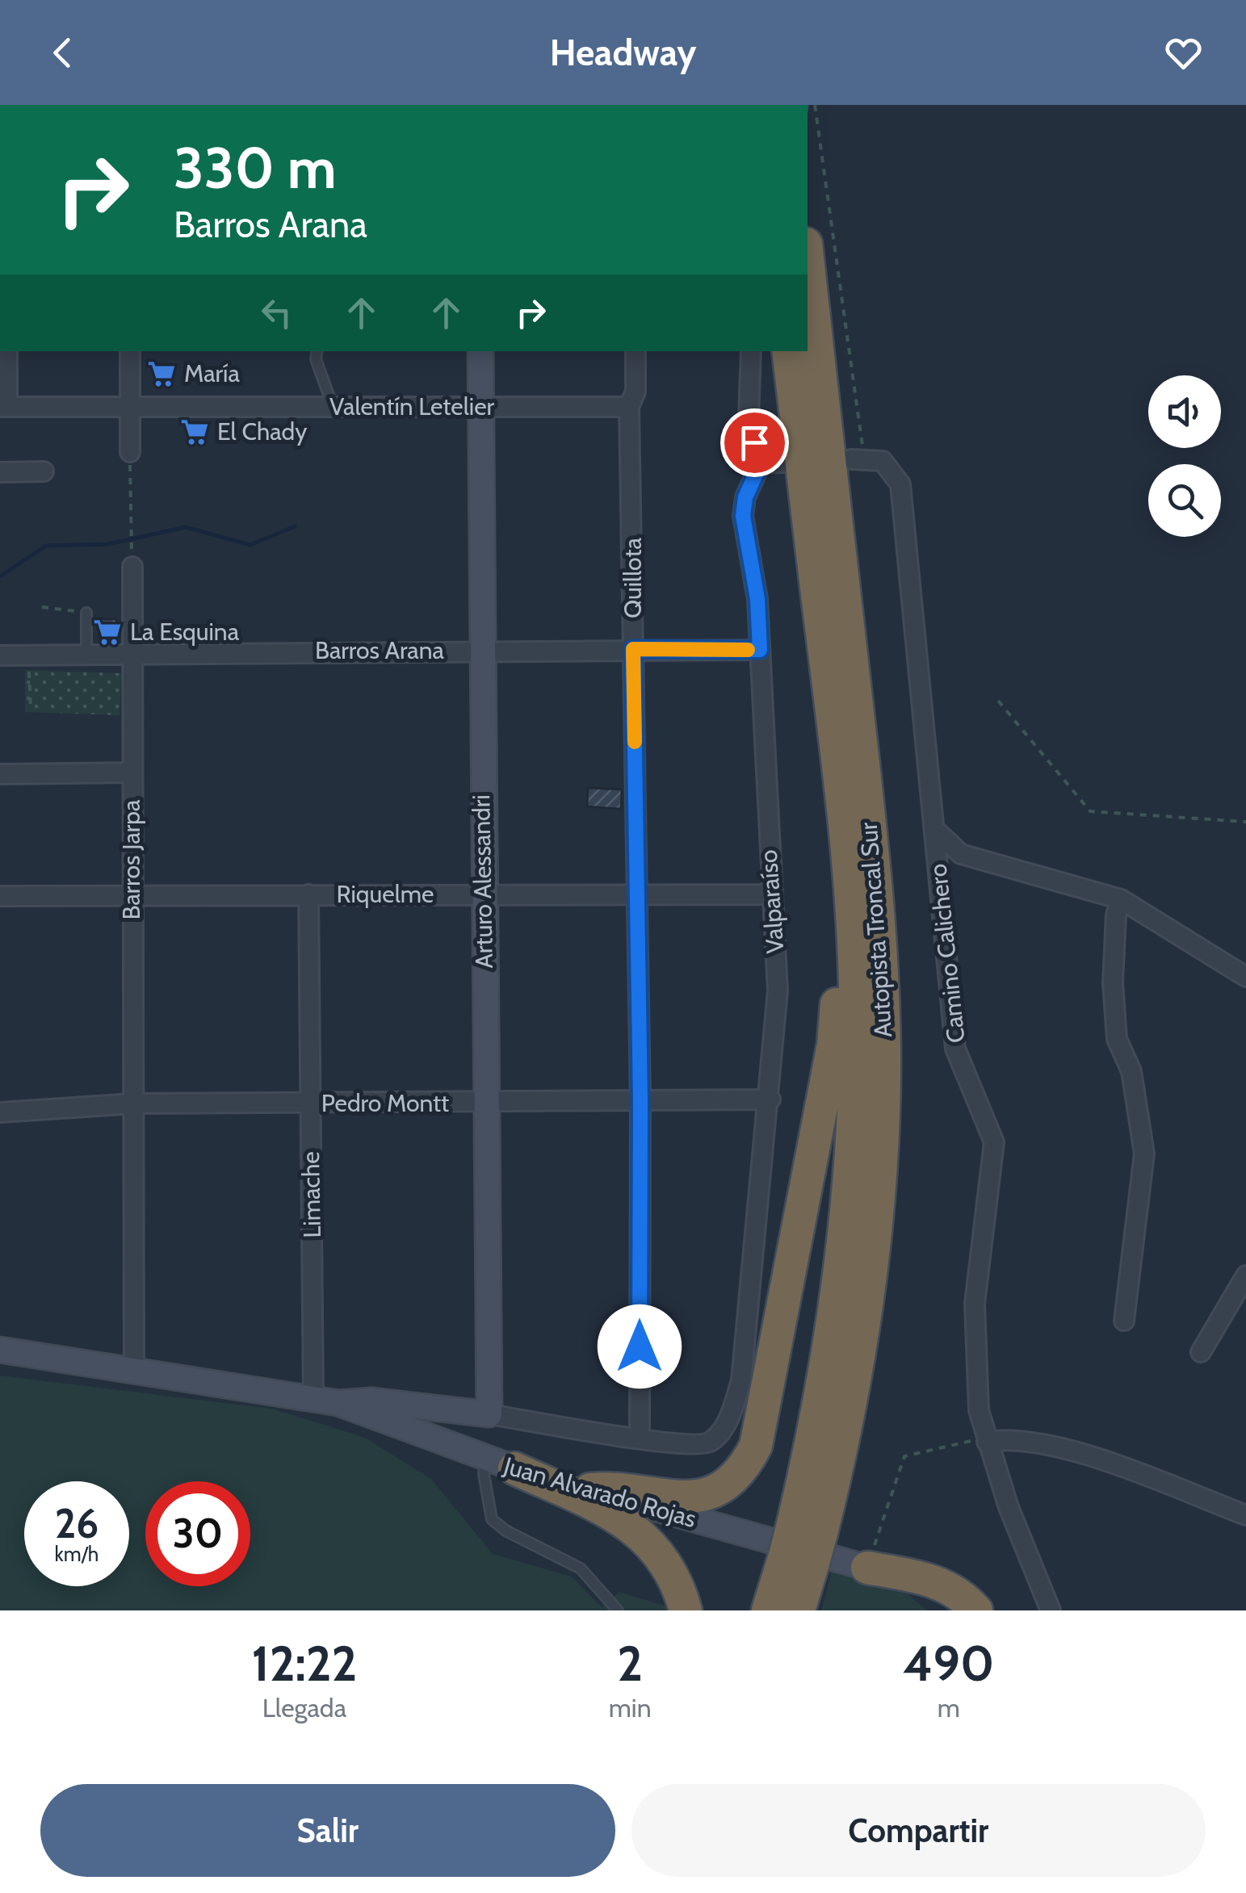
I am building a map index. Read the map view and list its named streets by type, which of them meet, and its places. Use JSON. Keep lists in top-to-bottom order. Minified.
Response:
{"streets":{"highway":["Autopista Troncal Sur"],"main road":["Arturo Alessandri","Juan Alvarado Rojas"],"street":["Valentín Letelier","Quillota","Barros Arana","Barros Jarpa","Riquelme","Valparaíso","Camino Calichero","Pedro Montt","Limache"]},"crossings":[["Valentín Letelier","Quillota"],["Valentín Letelier","Arturo Alessandri"],["Quillota","Barros Arana"],["Quillota","Riquelme"],["Quillota","Pedro Montt"],["Quillota","Juan Alvarado Rojas"],["Barros Arana","Barros Jarpa"],["Barros Arana","Arturo Alessandri"],["Barros Arana","Valparaíso"],["Barros Jarpa","Riquelme"],["Barros Jarpa","Pedro Montt"],["Barros Jarpa","Juan Alvarado Rojas"],["Arturo Alessandri","Riquelme"],["Arturo Alessandri","Pedro Montt"],["Arturo Alessandri","Juan Alvarado Rojas"],["Riquelme","Valparaíso"],["Riquelme","Limache"],["Valparaíso","Pedro Montt"],["Valparaíso","Juan Alvarado Rojas"],["Pedro Montt","Limache"],["Limache","Juan Alvarado Rojas"]],"places":{"supermarket":["María","El Chady","La Esquina"]},"page":{"header":"Headway","turn":["330 m","Barros Arana"],"speed":"26 km/h","limit":"30","eta":["12:22","Llegada","2","min","490","m"],"buttons":["Salir","Compartir"]}}
